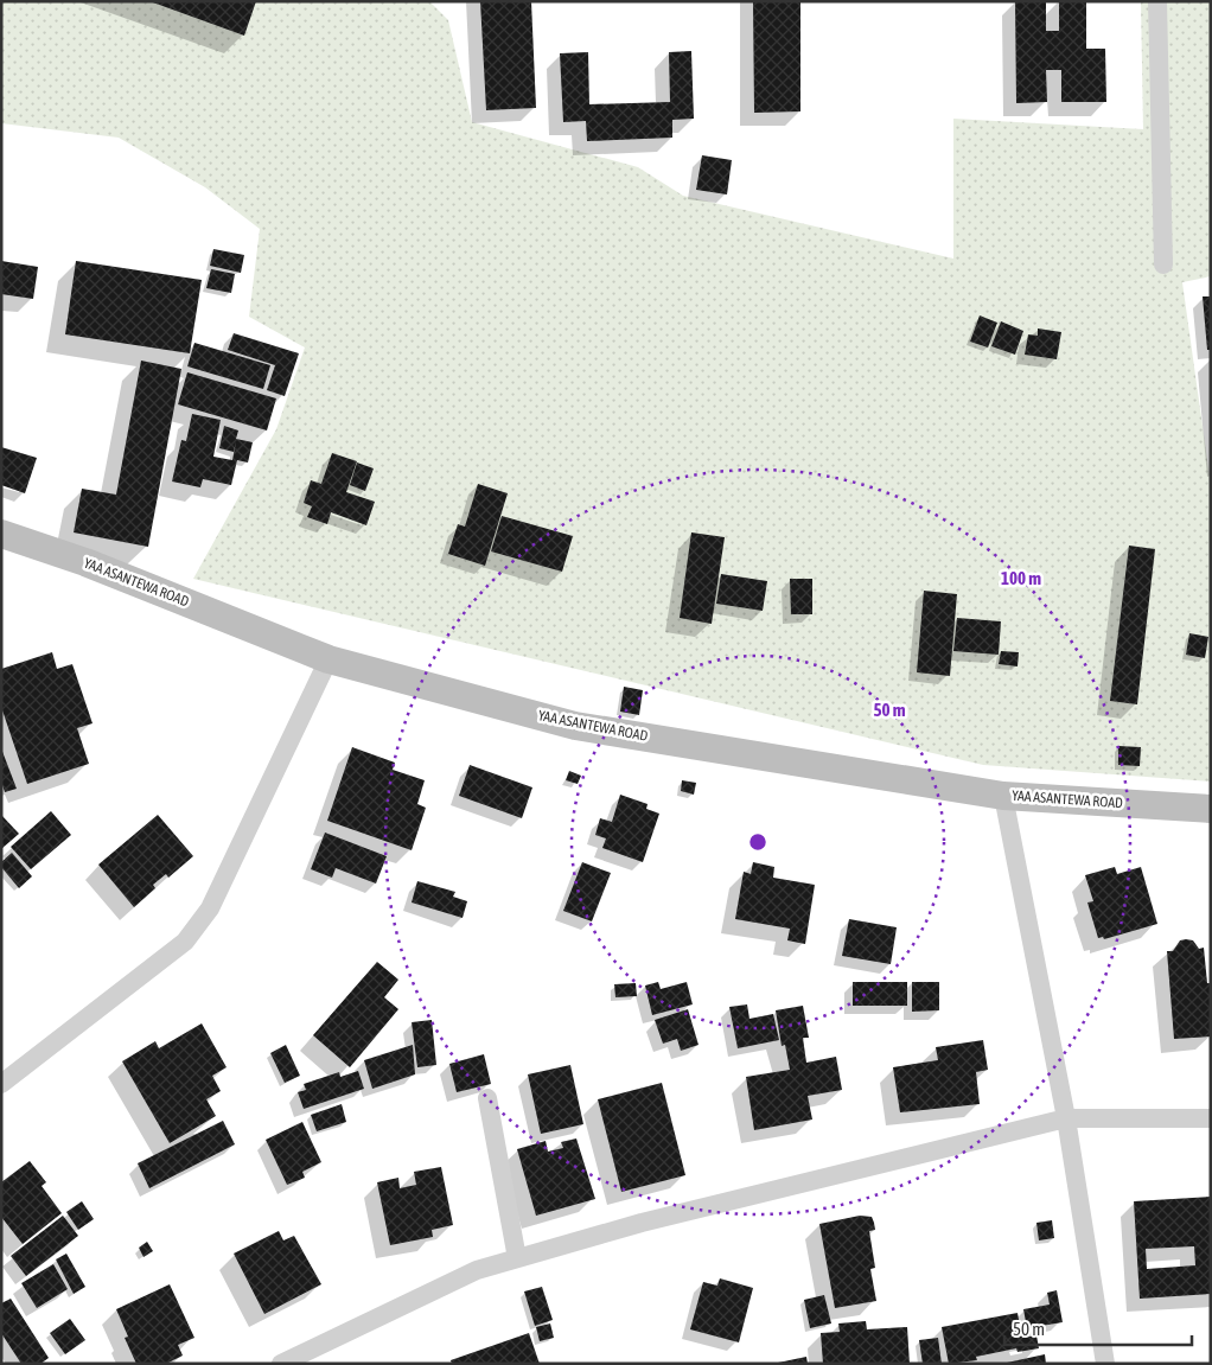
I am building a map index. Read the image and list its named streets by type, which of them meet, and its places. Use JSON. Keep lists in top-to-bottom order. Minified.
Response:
{"streets":{"street":["YAA ASANTEWA ROAD"]},"scale_bar":"50 m","rings":["100 m","50 m"]}
